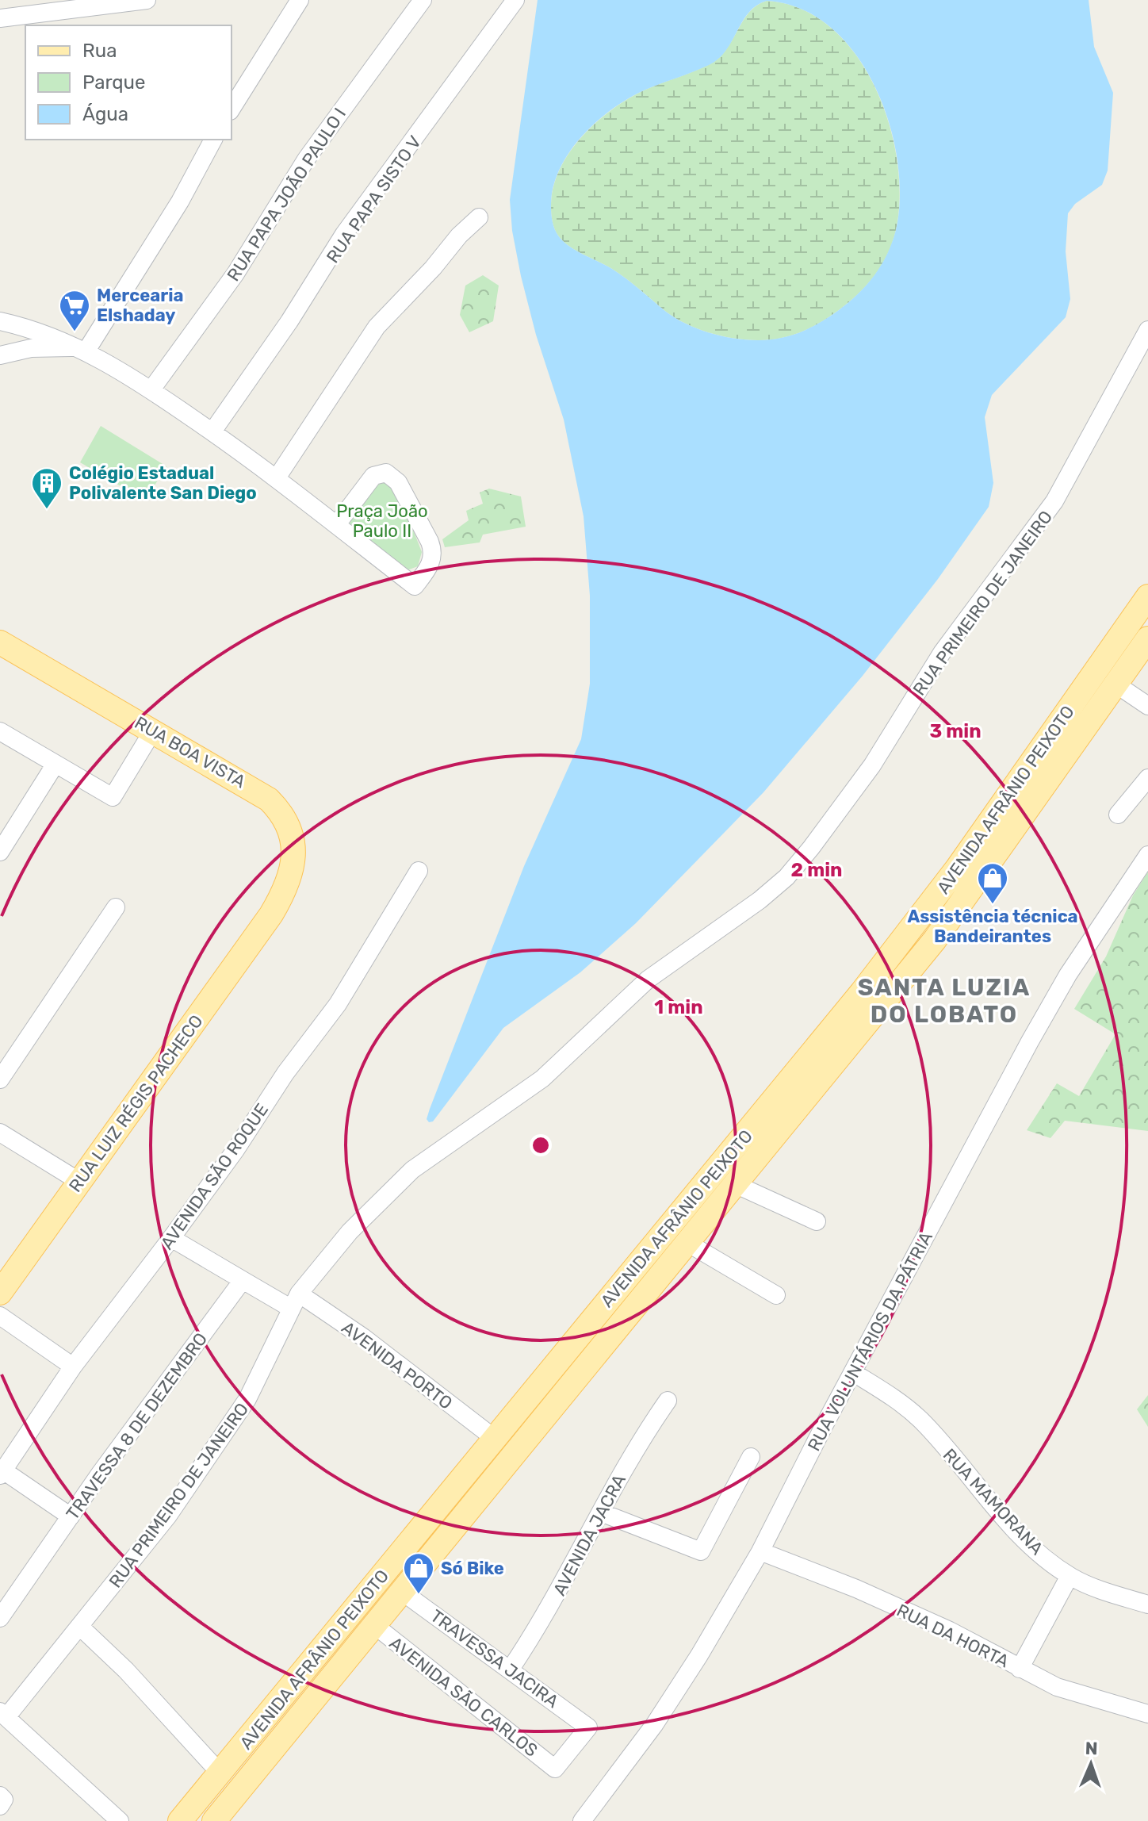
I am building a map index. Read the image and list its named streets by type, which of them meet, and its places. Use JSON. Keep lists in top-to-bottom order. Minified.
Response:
{"streets":{"main road":["RUA BOA VISTA","AVENIDA AFRÂNIO PEIXOTO","RUA LUIZ RÉGIS PACHECO"],"street":["RUA PAPA JOÃO PAULO I","RUA PAPA SISTO V","RUA PRIMEIRO DE JANEIRO","AVENIDA SÃO ROQUE","RUA VOLUNTÁRIOS DA PÁTRIA","AVENIDA PORTO","TRAVESSA 8 DE DEZEMBRO","RUA MAMORANA","AVENIDA JACRA","RUA DA HORTA","TRAVESSA JACIRA","AVENIDA SÃO CARLOS"]},"crossings":[["RUA PRIMEIRO DE JANEIRO","AVENIDA PORTO"],["RUA BOA VISTA","RUA LUIZ RÉGIS PACHECO"],["AVENIDA AFRÂNIO PEIXOTO","AVENIDA PORTO"],["AVENIDA AFRÂNIO PEIXOTO","TRAVESSA JACIRA"],["AVENIDA AFRÂNIO PEIXOTO","AVENIDA SÃO CARLOS"],["RUA VOLUNTÁRIOS DA PÁTRIA","RUA MAMORANA"],["RUA VOLUNTÁRIOS DA PÁTRIA","RUA DA HORTA"],["AVENIDA JACRA","TRAVESSA JACIRA"],["TRAVESSA JACIRA","AVENIDA SÃO CARLOS"]],"districts":["SANTA LUZIA DO LOBATO"],"parks":["Praça João Paulo II"],"places":{"supermarket":["Mercearia Elshaday"],"building":["Colégio Estadual Polivalente San Diego"],"shop":["Assistência técnica Bandeirantes","Só Bike"]},"legend":["Rua","Parque","Água"],"north":"top","rings":["3 min","2 min","1 min"]}
